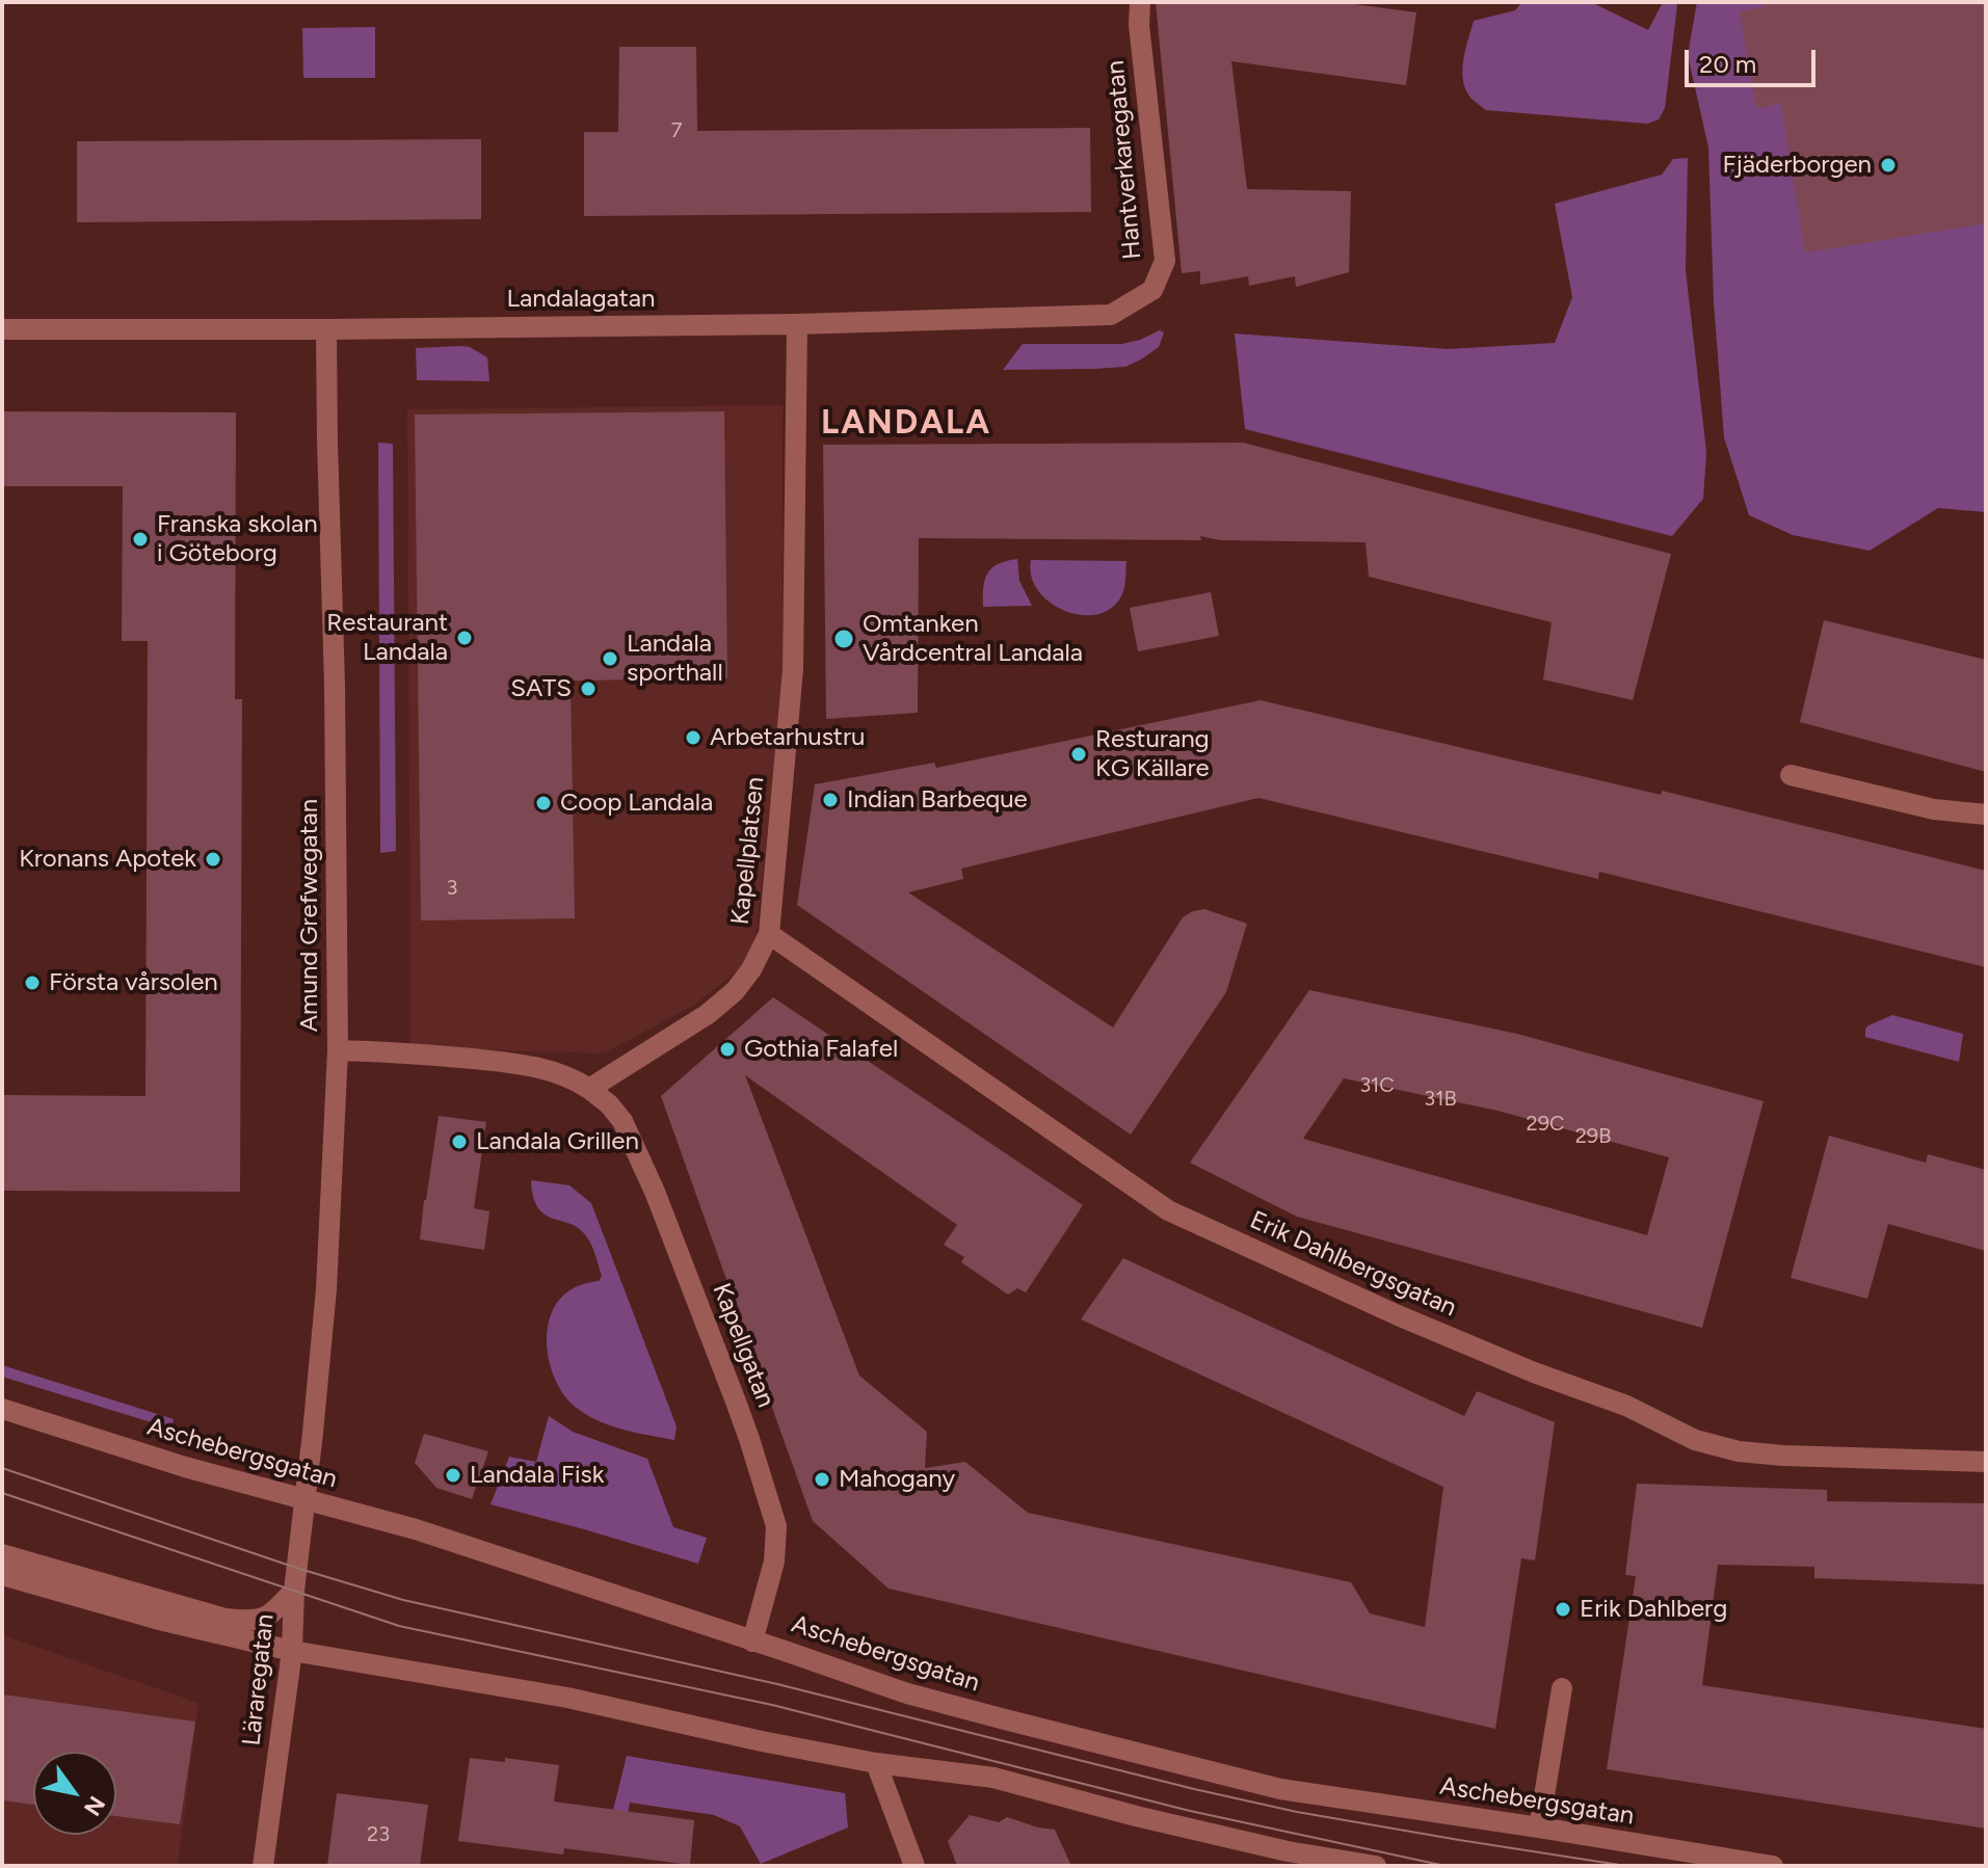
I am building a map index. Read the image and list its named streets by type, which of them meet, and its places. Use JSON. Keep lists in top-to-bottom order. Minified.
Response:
{"streets":{"street":["Hantverkaregatan","Landalagatan","Kapellplatsen","Amund Grefwegatan","Erik Dahlbergsgatan","Kapellgatan","Aschebergsgatan","Läraregatan"]},"crossings":[["Hantverkaregatan","Landalagatan"],["Landalagatan","Kapellplatsen"],["Landalagatan","Amund Grefwegatan"],["Kapellplatsen","Erik Dahlbergsgatan"],["Kapellplatsen","Kapellgatan"],["Amund Grefwegatan","Aschebergsgatan"],["Amund Grefwegatan","Läraregatan"],["Kapellgatan","Aschebergsgatan"],["Aschebergsgatan","Läraregatan"]],"districts":["LANDALA"],"places":["Fjäderborgen","Franska skolan i Göteborg","Restaurant Landala","Omtanken Vårdcentral Landala","Landala sporthall","SATS","Arbetarhustru","Resturang KG Källare","Indian Barbeque","Coop Landala","Kronans Apotek","Första vårsolen","Gothia Falafel","Landala Grillen","Landala Fisk","Mahogany","Erik Dahlberg"],"house_numbers":["7","3","31C","31B","29C","29B","23"],"scale_bar":"20 m","north":"bottom right"}
